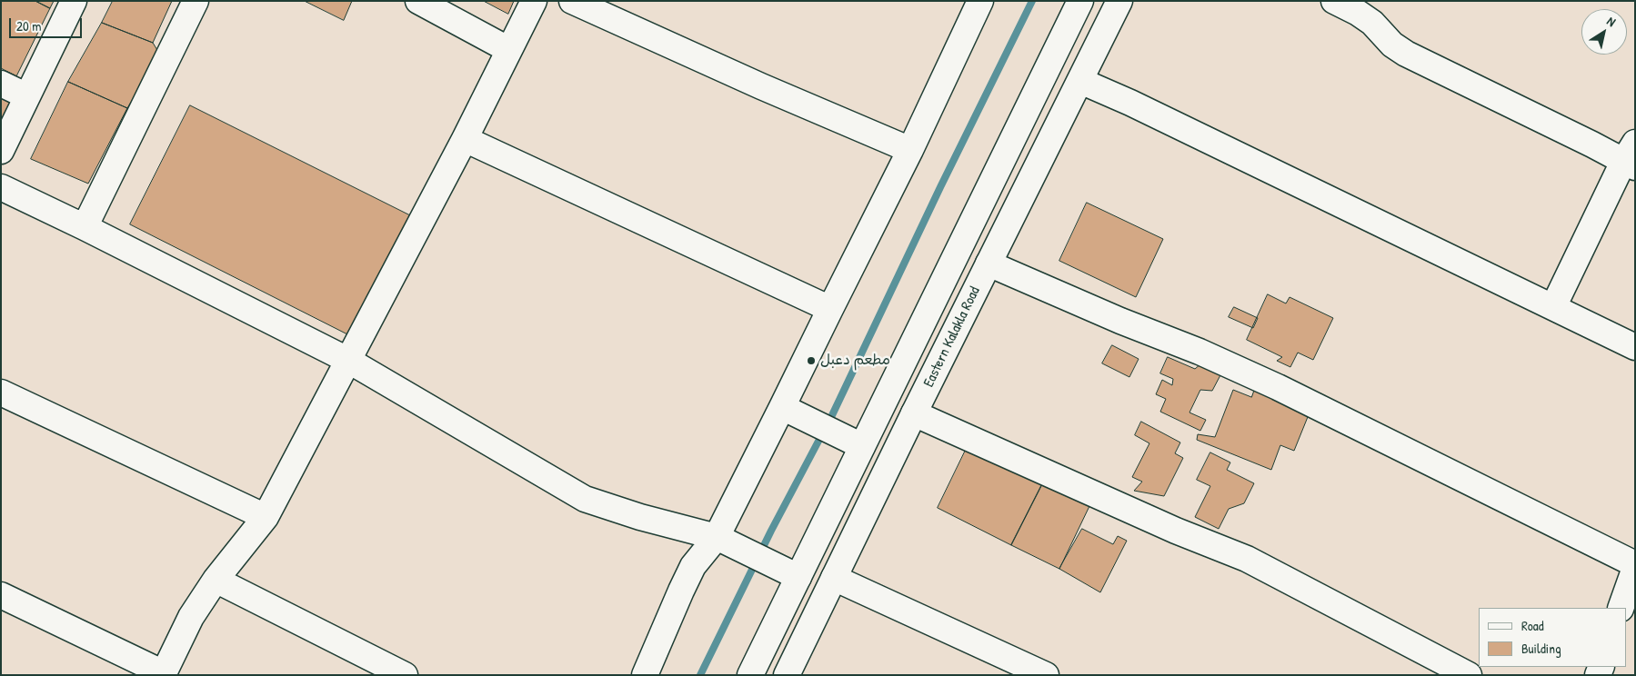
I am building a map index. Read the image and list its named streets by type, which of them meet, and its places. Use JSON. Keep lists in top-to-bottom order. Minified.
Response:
{"streets":{"street":["Eastern Kalakla Road"]},"places":["مطعم دعبل"],"legend":["Road","Building"],"scale_bar":"20 m","north":"top right"}
